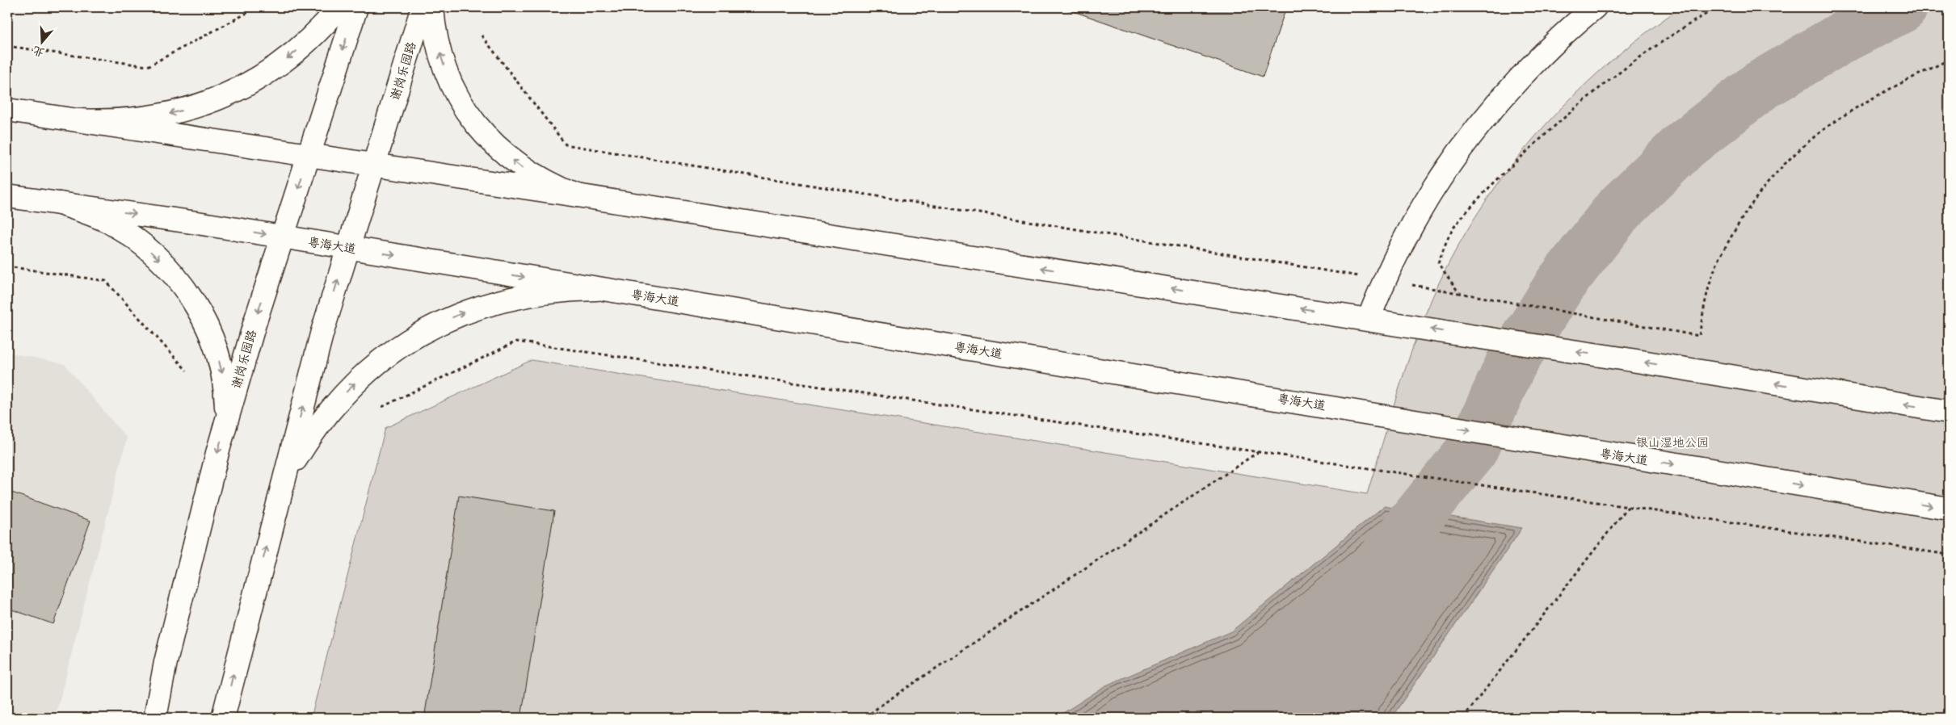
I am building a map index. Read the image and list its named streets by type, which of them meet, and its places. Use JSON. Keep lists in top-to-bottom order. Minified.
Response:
{"streets":{"main road":["谢岗乐园路","粤海大道"]},"crossings":[["谢岗乐园路","粤海大道"]],"parks":["银山湿地公园"],"north":"bottom"}
